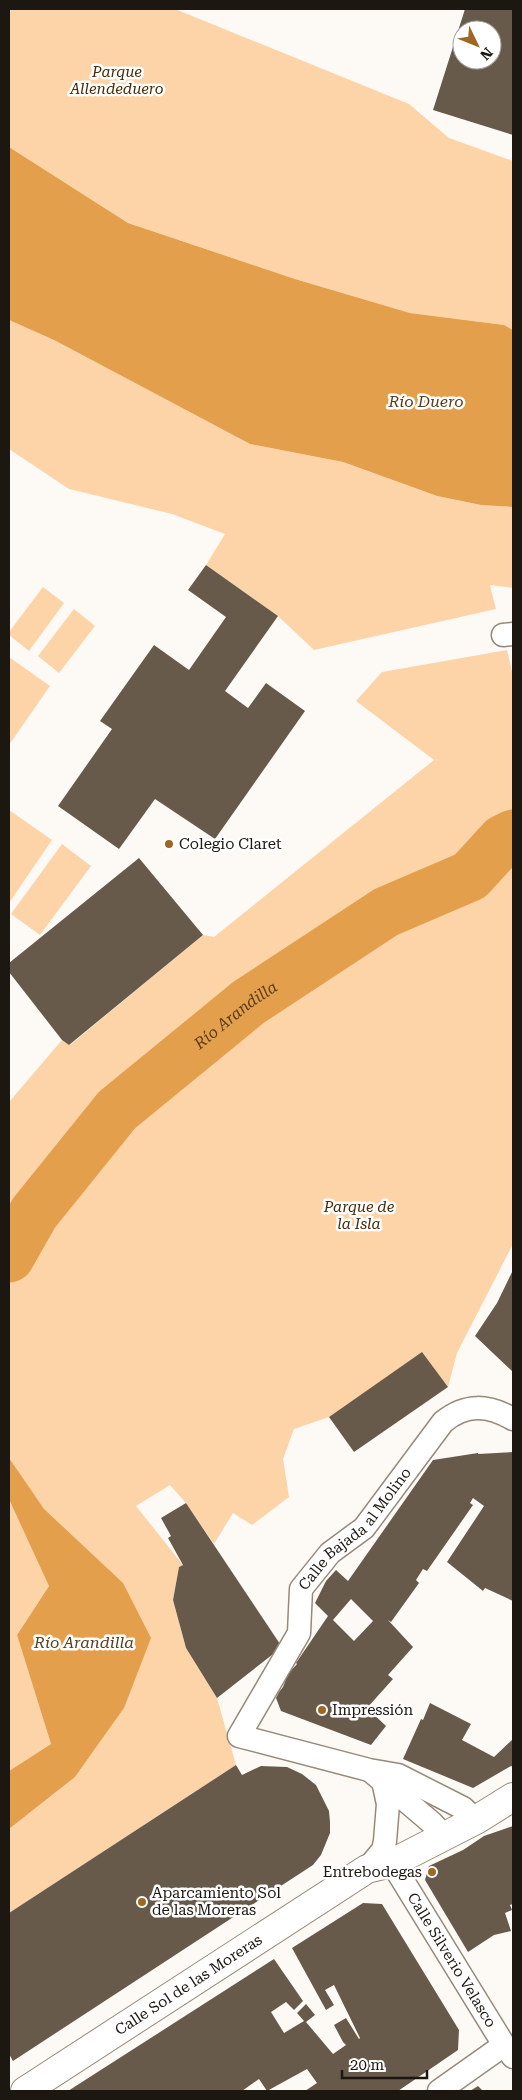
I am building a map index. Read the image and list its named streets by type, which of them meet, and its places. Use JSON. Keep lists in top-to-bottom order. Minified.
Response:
{"streets":{"street":["Calle Bajada al Molino","Calle Silverio Velasco","Calle Sol de las Moreras"]},"crossings":[["Calle Silverio Velasco","Calle Sol de las Moreras"]],"water":["Río Duero","Río Arandilla"],"parks":["Parque Allendeduero","Parque de la Isla"],"places":["Colegio Claret","Impressión","Entrebodegas","Aparcamiento Sol de las Moreras"],"scale_bar":"20 m","north":"bottom right"}
